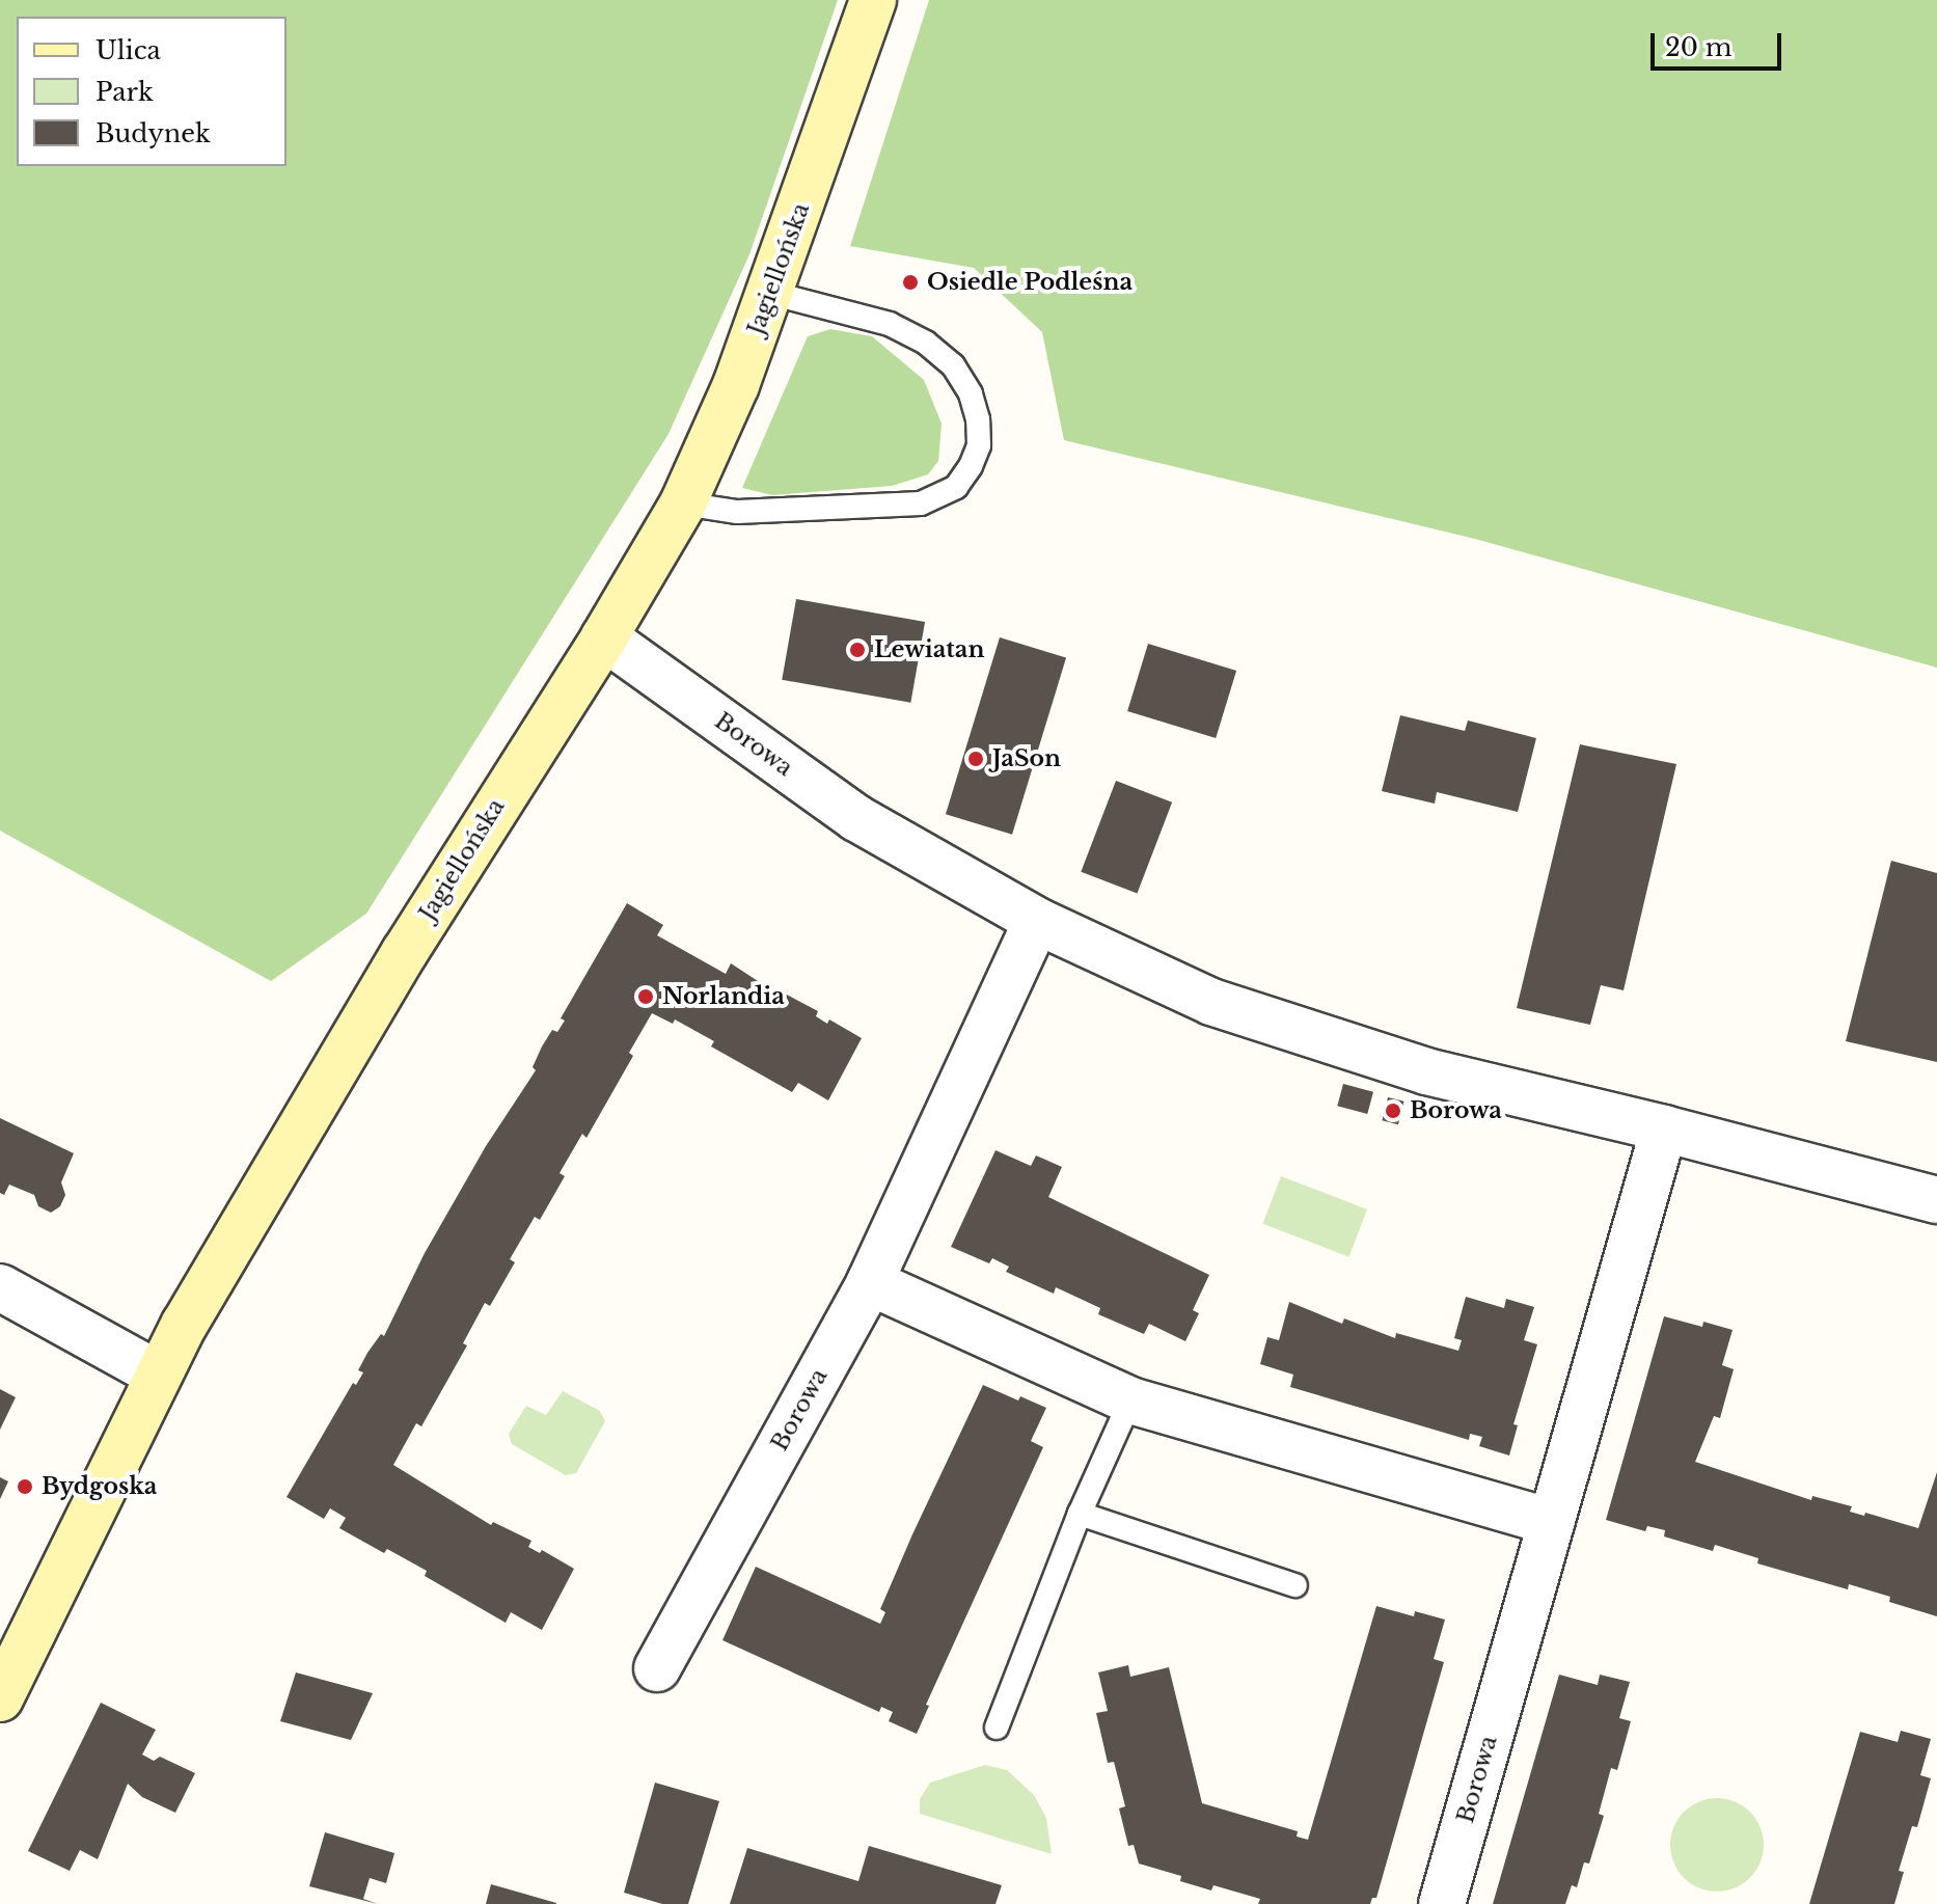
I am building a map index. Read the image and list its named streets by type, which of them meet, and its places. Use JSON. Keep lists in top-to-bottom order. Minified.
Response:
{"streets":{"street":["Jagiellońska","Borowa"]},"crossings":[["Jagiellońska","Borowa"]],"places":["Osiedle Podleśna","Lewiatan","JaSon","Norlandia","Borowa","Bydgoska"],"legend":["Ulica","Park","Budynek"],"scale_bar":"20 m"}
